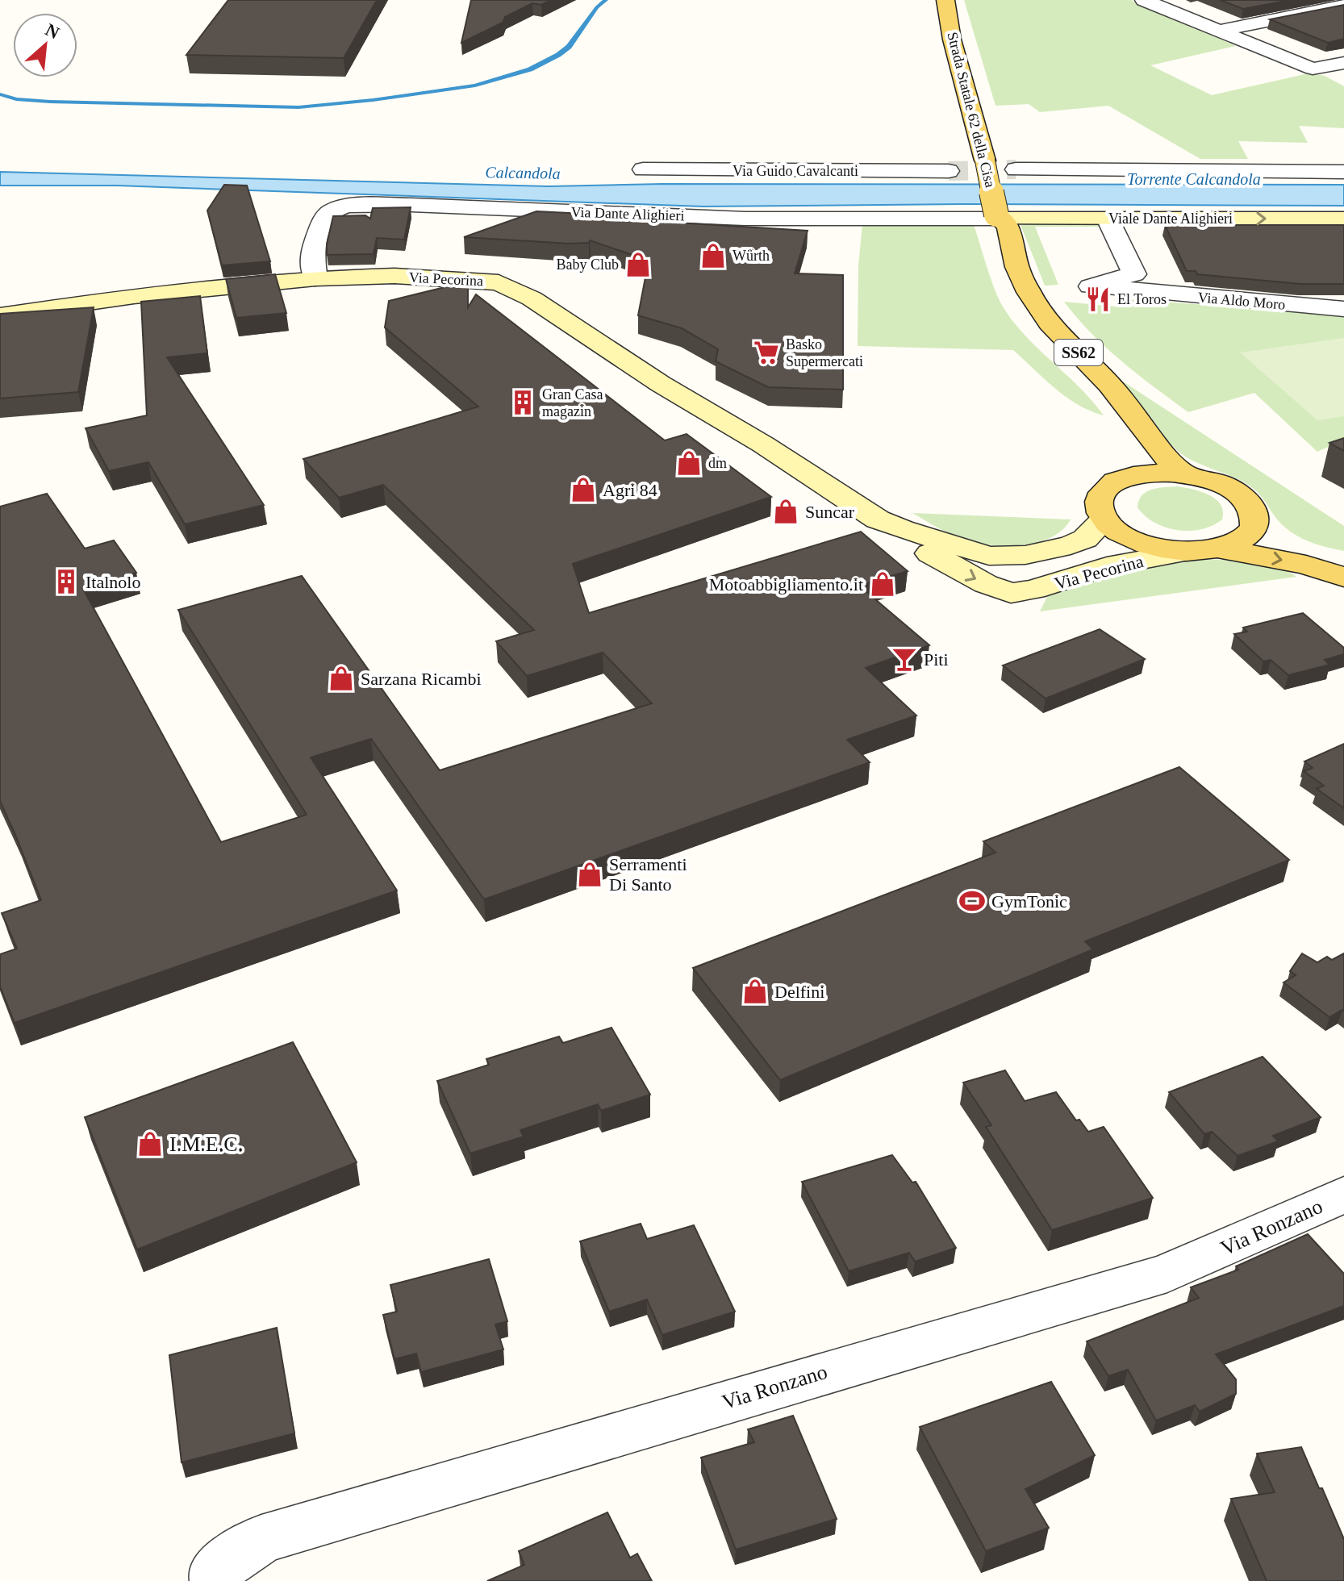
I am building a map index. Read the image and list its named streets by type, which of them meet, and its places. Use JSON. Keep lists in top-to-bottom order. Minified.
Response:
{"streets":{"main road":["Strada Statale 62 della Cisa","SS62"],"street":["Via Guido Cavalcanti","Via Dante Alighieri","Viale Dante Alighieri","Via Pecorina","Via Aldo Moro","Via Ronzano"]},"crossings":[["Strada Statale 62 della Cisa","Via Dante Alighieri"],["Strada Statale 62 della Cisa","Viale Dante Alighieri"],["Via Dante Alighieri","Viale Dante Alighieri"],["Via Dante Alighieri","Via Pecorina"],["Viale Dante Alighieri","Via Aldo Moro"]],"water":["Calcandola","Torrente Calcandola"],"places":{"shop":["Würth","Baby Club","dm","Agri 84","Suncar","Motoabbigliamento.it","Sarzana Ricambi","Serramenti Di Santo","Delfini","I.M.E.C."],"restaurant":["El Toros"],"supermarket":["Basko Supermercati"],"building":["Gran Casa magazin","Italnolo"],"bar":["Piti"],"sports":["GymTonic"]},"north":"top right"}
